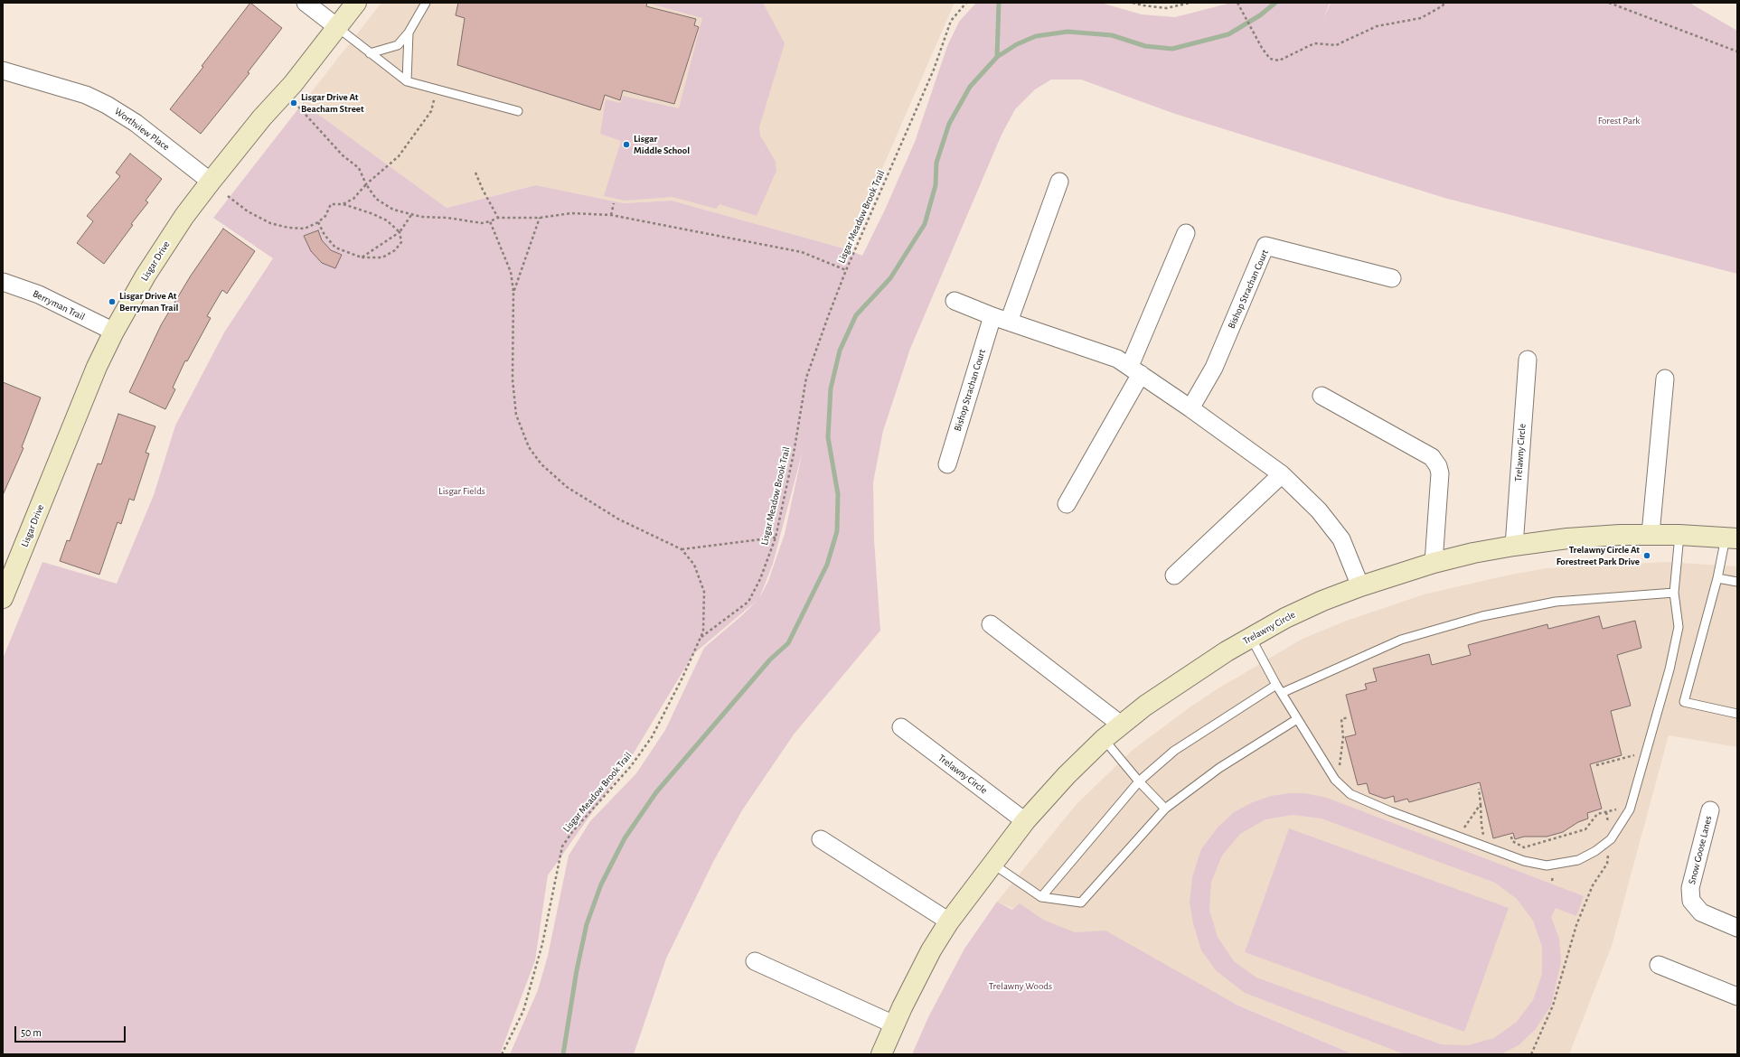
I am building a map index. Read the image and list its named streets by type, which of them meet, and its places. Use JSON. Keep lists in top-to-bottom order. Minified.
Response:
{"streets":{"street":["Worthview Place","Lisgar Drive","Bishop Strachan Court","Berryman Trail","Trelawny Circle","Snow Goose Lanes"],"path":["Lisgar Meadow Brook Trail"]},"crossings":[["Worthview Place","Lisgar Drive"],["Lisgar Drive","Berryman Trail"]],"parks":["Forest Park","Lisgar Fields","Trelawny Woods"],"places":["Lisgar Drive At Beacham Street","Lisgar Middle School","Lisgar Drive At Berryman Trail","Trelawny Circle At Forestreet Park Drive"],"scale_bar":"50 m"}
